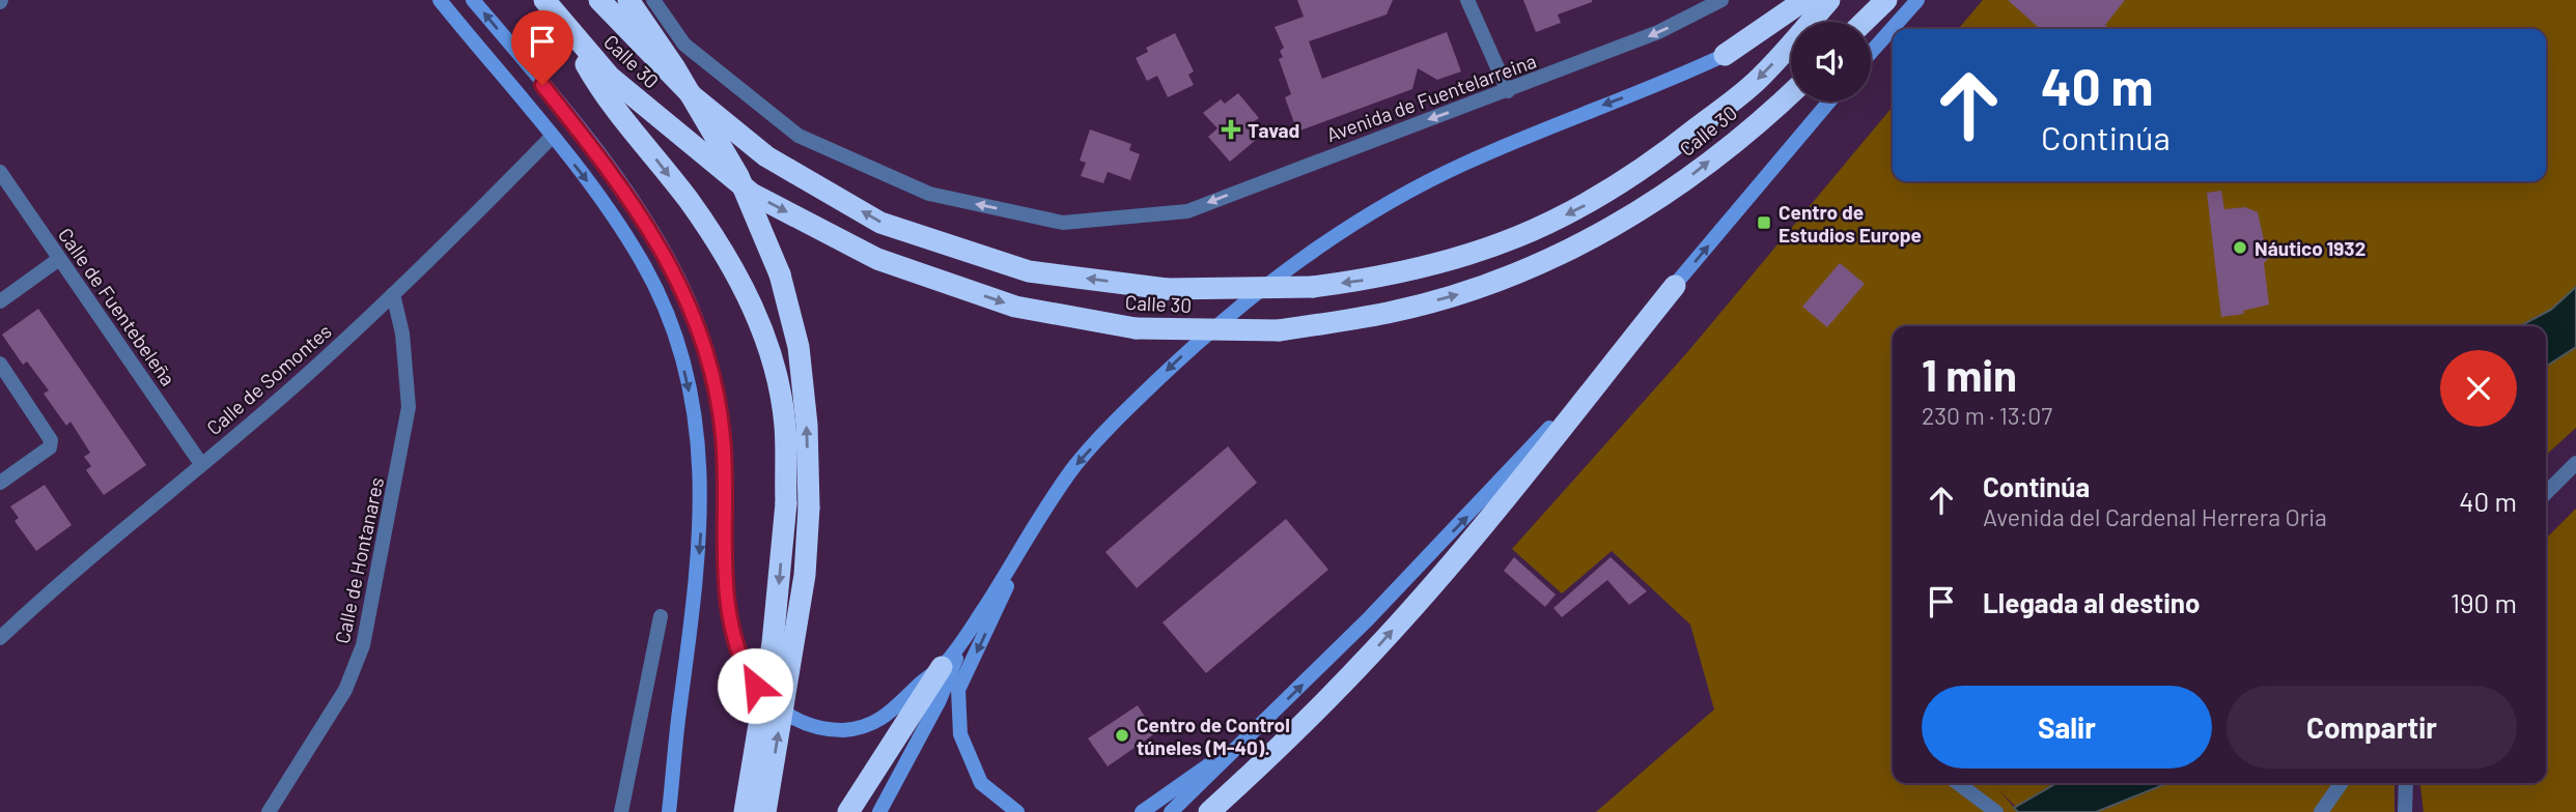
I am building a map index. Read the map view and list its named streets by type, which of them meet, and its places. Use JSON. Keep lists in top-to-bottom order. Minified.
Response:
{"streets":{"highway":["Calle 30"],"street":["Avenida de Fuentelarreina","Calle de Fuentebeleña","Calle de Somontes","Calle de Hontanares"]},"crossings":[["Calle de Fuentebeleña","Calle de Somontes"],["Calle de Somontes","Calle de Hontanares"]],"one_way":["Avenida de Fuentelarreina"],"places":{"health":["Tavad"],"transit":["Centro de Estudios Europe"],"other":["Náutico 1932","Centro de Control túneles (M-40)."]},"page":{"turn":["40 m","Continúa"],"heading":["1 min","230 m · 13:07"],"list":[{"name":"Continúa","note":"Avenida del Cardenal Herrera Oria","value":"40 m"},{"name":"Llegada al destino","value":"190 m"}],"buttons":["Salir","Compartir"]}}
